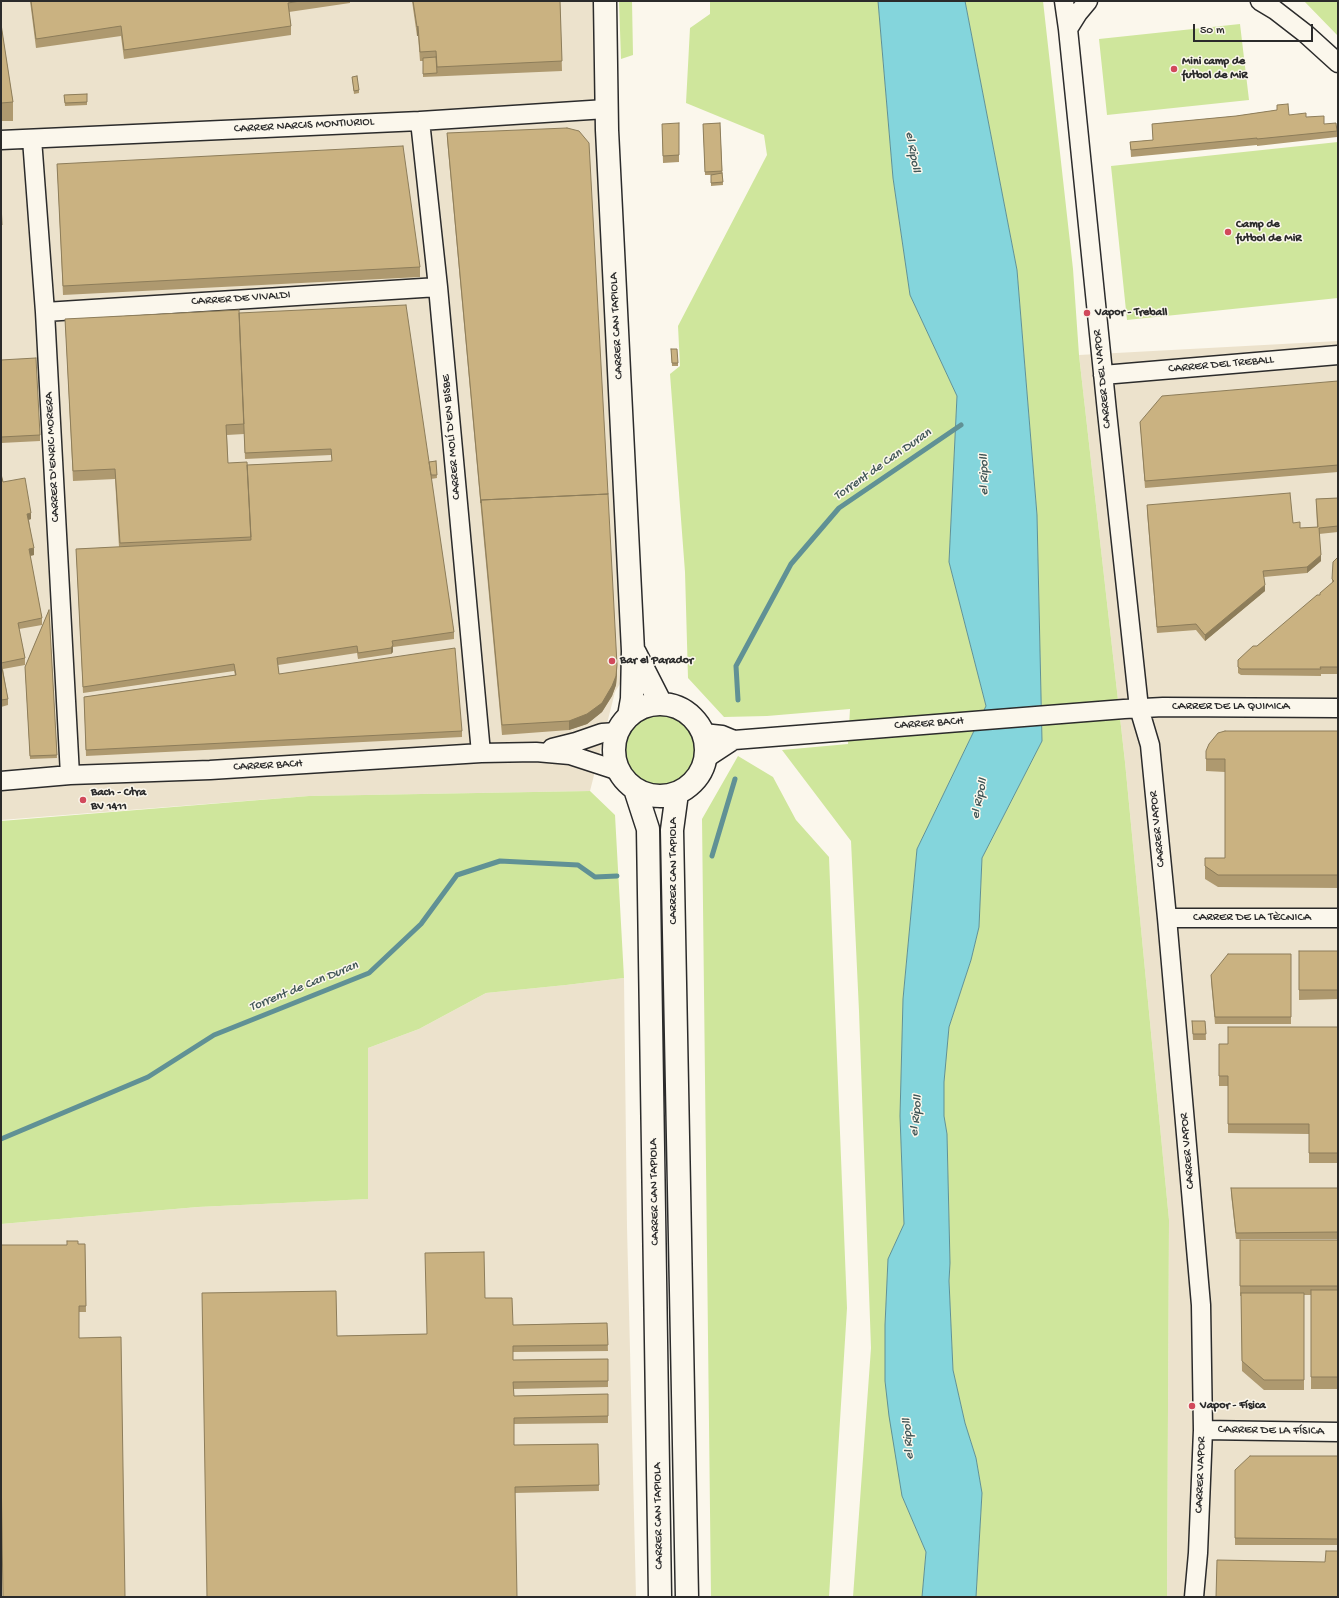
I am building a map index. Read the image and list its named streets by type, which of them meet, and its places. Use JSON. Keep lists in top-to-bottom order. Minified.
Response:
{"streets":{"street":["CARRER NARCIS MONTIURIOL","CARRER DE VIVALDI","CARRER CAN TAPIOLA","CARRER DEL TREBALL","CARRER DEL VAPOR","CARRER MOLÍ D'EN BISBE","CARRER D'ENRIC MORERA","CARRER DE LA QUIMICA","CARRER BACH","CARRER VAPOR","CARRER DE LA TÈCNICA","CARRER DE LA FÍSICA"]},"crossings":[["CARRER NARCIS MONTIURIOL","CARRER CAN TAPIOLA"],["CARRER NARCIS MONTIURIOL","CARRER MOLÍ D'EN BISBE"],["CARRER NARCIS MONTIURIOL","CARRER D'ENRIC MORERA"],["CARRER DE VIVALDI","CARRER MOLÍ D'EN BISBE"],["CARRER DE VIVALDI","CARRER D'ENRIC MORERA"],["CARRER CAN TAPIOLA","CARRER BACH"],["CARRER DEL TREBALL","CARRER DEL VAPOR"],["CARRER DEL VAPOR","CARRER DE LA QUIMICA"],["CARRER DEL VAPOR","CARRER BACH"],["CARRER DEL VAPOR","CARRER VAPOR"],["CARRER MOLÍ D'EN BISBE","CARRER BACH"],["CARRER D'ENRIC MORERA","CARRER BACH"],["CARRER DE LA QUIMICA","CARRER BACH"],["CARRER DE LA QUIMICA","CARRER VAPOR"],["CARRER BACH","CARRER VAPOR"],["CARRER VAPOR","CARRER DE LA TÈCNICA"],["CARRER VAPOR","CARRER DE LA FÍSICA"]],"water":["el Ripoll","Torrent de Can Duran"],"places":["Mini camp de futbol de MiR","Camp de futbol de MiR","Vapor - Treball","Bar el Parador","Bach - Ctra BV 1411","Vapor - Física"],"scale_bar":"50 m"}
